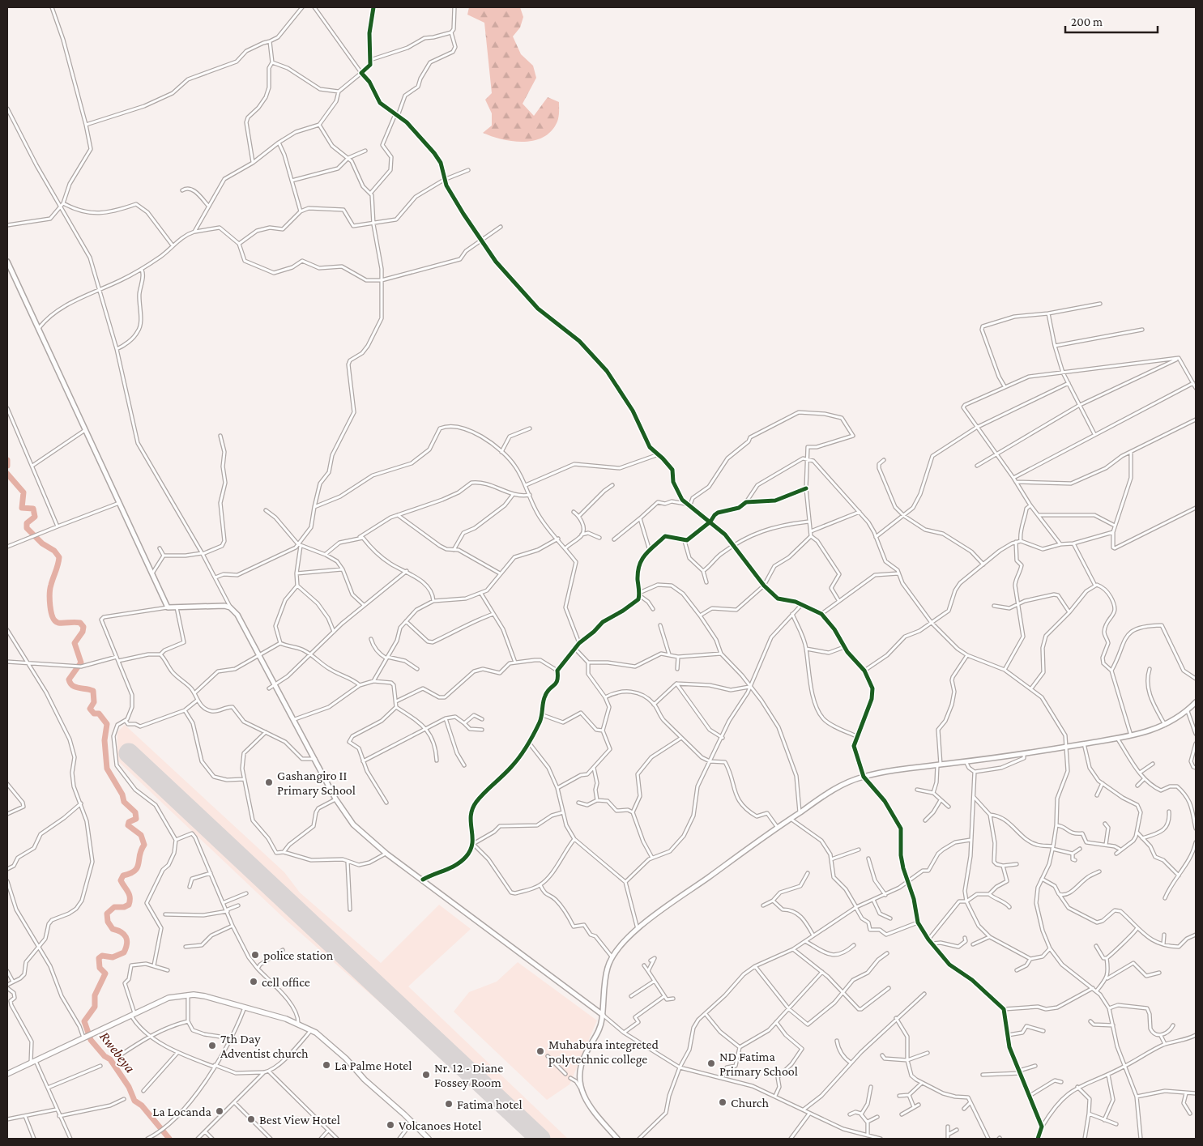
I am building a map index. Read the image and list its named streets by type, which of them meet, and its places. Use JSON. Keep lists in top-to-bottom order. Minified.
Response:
{"water":["Rwebeya"],"places":["Gashangiro II Primary School","police station","cell office","7th Day Adventist church","Muhabura integreted polytechnic college","ND Fatima Primary School","La Palme Hotel","Nr. 12 - Diane Fossey Room","Church","Fatima hotel","La Locanda","Best View Hotel","Volcanoes Hotel"],"scale_bar":"200 m"}
